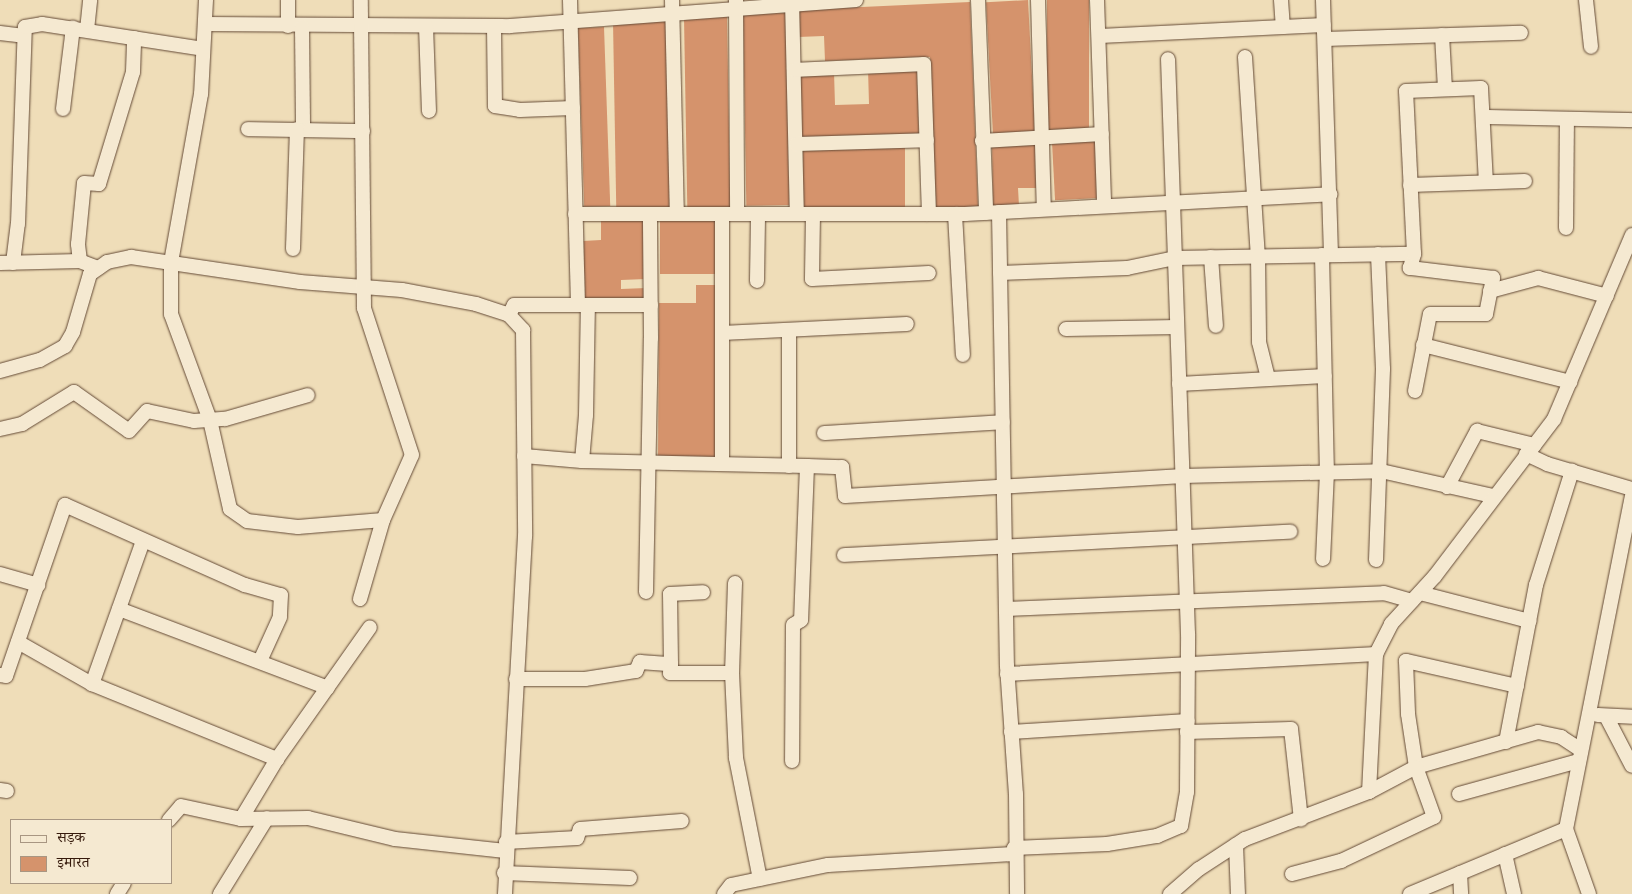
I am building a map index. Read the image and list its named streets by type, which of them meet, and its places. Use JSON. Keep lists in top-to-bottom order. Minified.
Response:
{"legend":["सड़क","इमारत"]}
